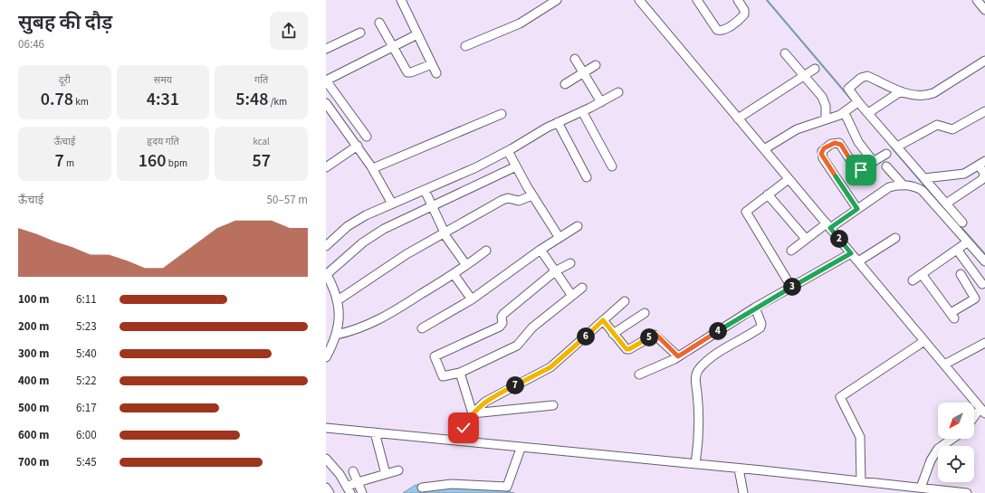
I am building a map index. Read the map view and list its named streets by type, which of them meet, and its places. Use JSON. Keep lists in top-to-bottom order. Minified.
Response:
{"north":"bottom left","page":{"heading":["सुबह की दौड़","06:46"],"stats":[["दूरी","0.78 km"],["समय","4:31"],["गति","5:48 /km"],["ऊँचाई","7 m"],["हृदय गति","160 bpm"],["kcal","57"]],"chart":["ऊँचाई","50–57 m"],"pins":["2","3","4","6","5","7"],"list":[{"name":"100 m","note":"6:11"},{"name":"200 m","note":"5:23"},{"name":"300 m","note":"5:40"},{"name":"400 m","note":"5:22"},{"name":"500 m","note":"6:17"},{"name":"600 m","note":"6:00"},{"name":"700 m","note":"5:45"}]}}
